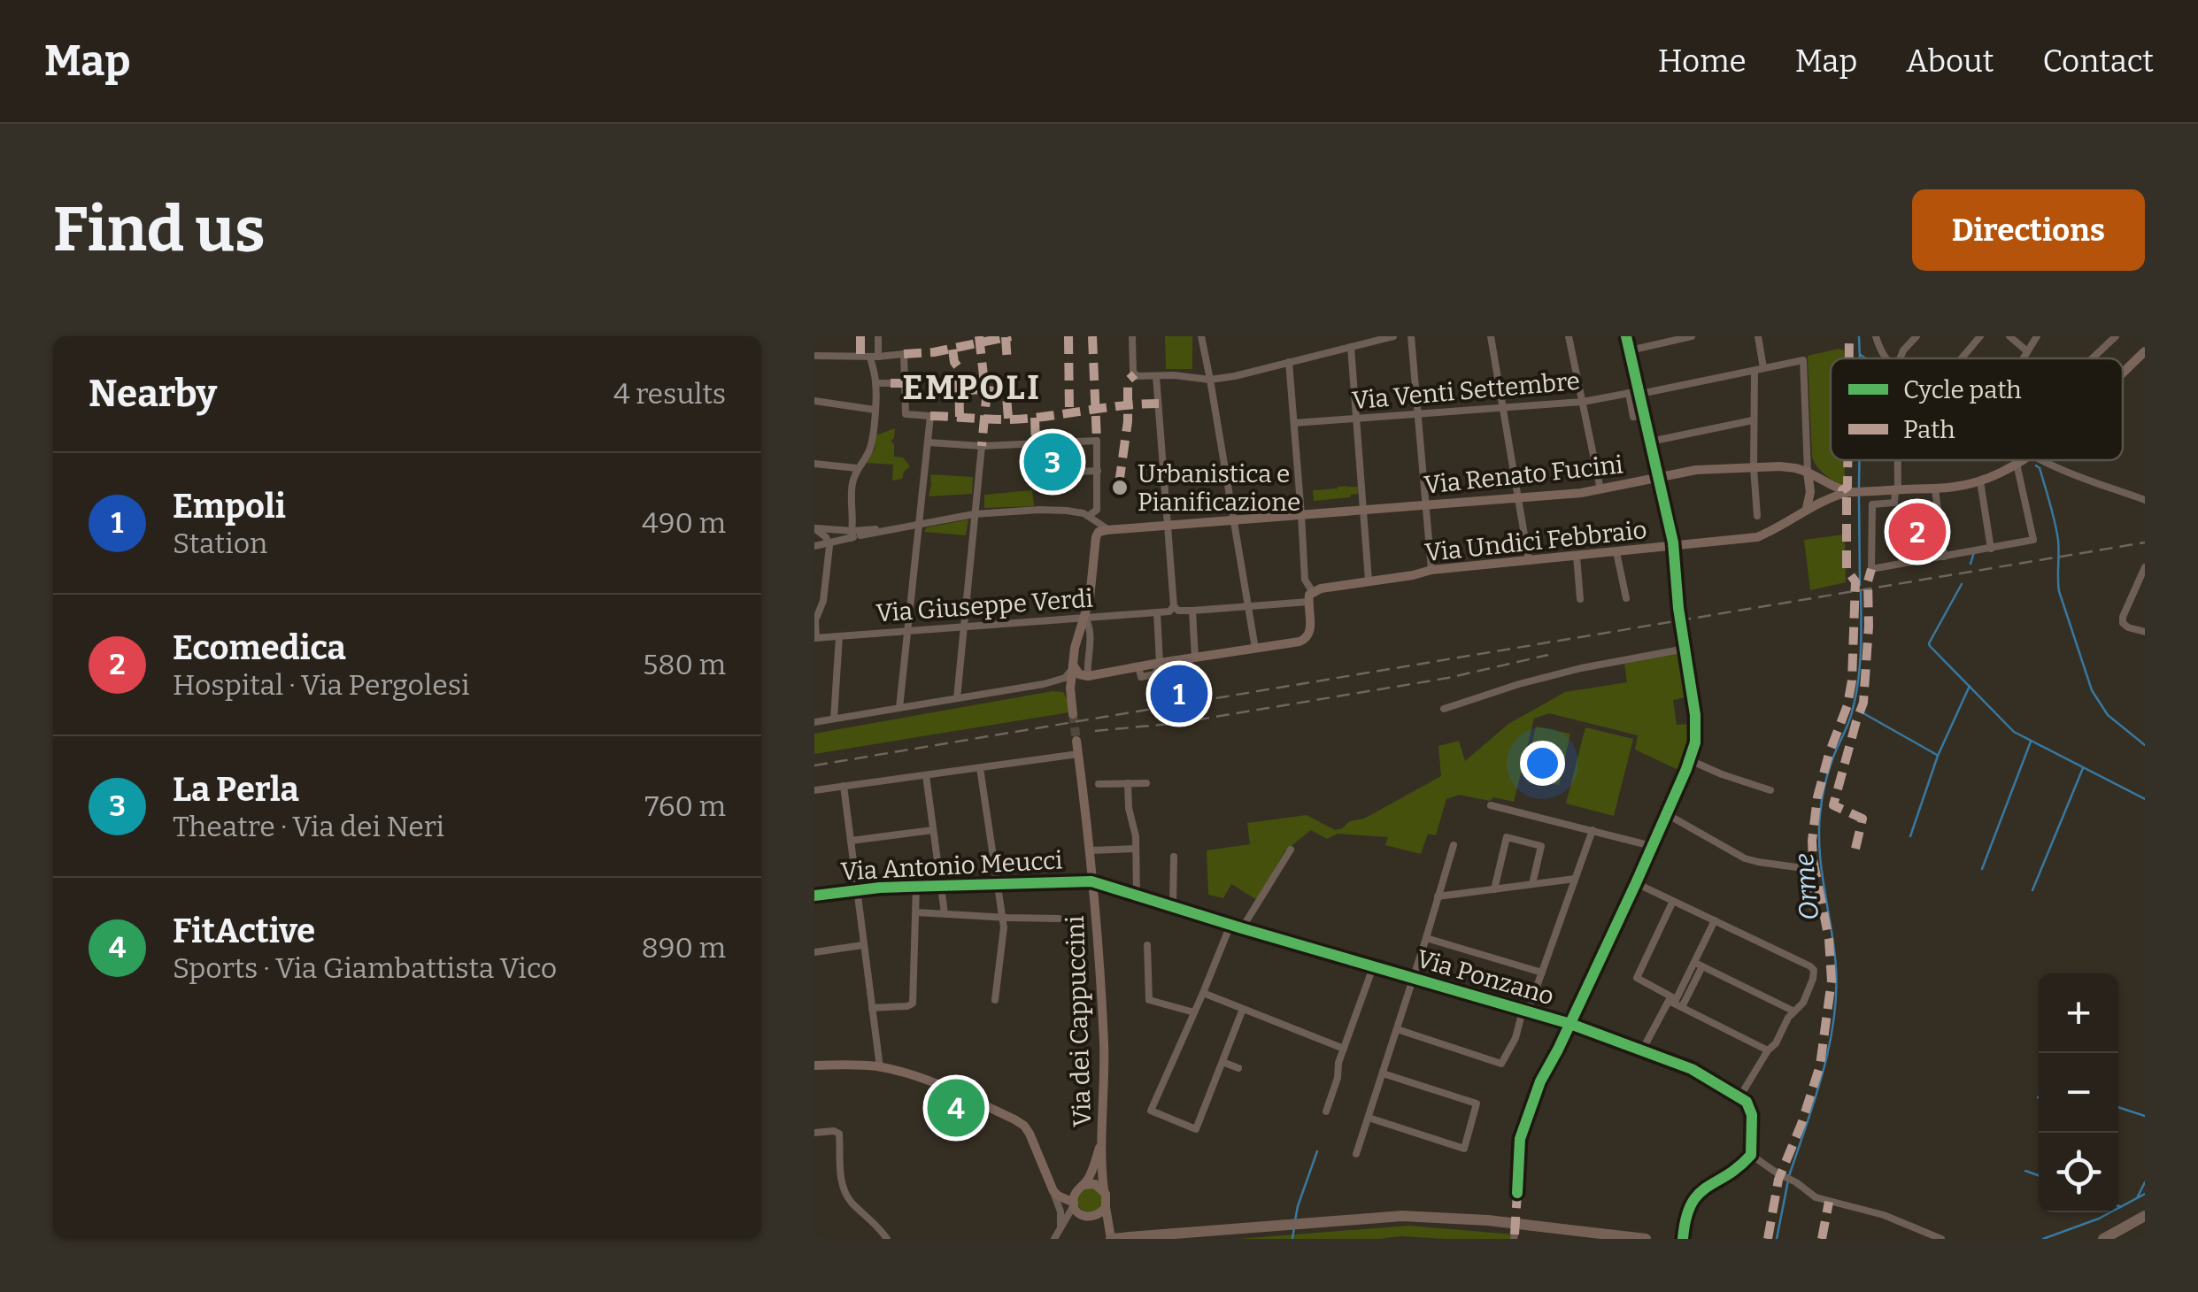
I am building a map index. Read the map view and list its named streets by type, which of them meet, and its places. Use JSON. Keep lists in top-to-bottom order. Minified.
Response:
{"streets":{"main road":["Via Renato Fucini","Via Undici Febbraio","Via dei Cappuccini"],"street":["Via Venti Settembre","Via Giuseppe Verdi","Via Antonio Meucci","Via Ponzano"]},"crossings":[["Via Venti Settembre","Via Renato Fucini"],["Via Renato Fucini","Via Undici Febbraio"],["Via Antonio Meucci","Via Ponzano"],["Via Antonio Meucci","Via dei Cappuccini"],["Via Ponzano","Via dei Cappuccini"]],"districts":["EMPOLI"],"water":["Orme"],"places":["Urbanistica e Pianificazione"],"legend":["Cycle path","Path"],"page":{"header":"Map","nav":["Home","Map","About","Contact"],"buttons":"Directions","title":"Find us","heading":["Nearby","4 results"],"pins":["3","2","1","4"],"list":[{"mark":"1","name":"Empoli","note":"Station","value":"490 m"},{"mark":"2","name":"Ecomedica","note":"Hospital · Via Pergolesi","value":"580 m"},{"mark":"3","name":"La Perla","note":"Theatre · Via dei Neri","value":"760 m"},{"mark":"4","name":"FitActive","note":"Sports · Via Giambattista Vico","value":"890 m"}],"map_buttons":["+","−"]}}
